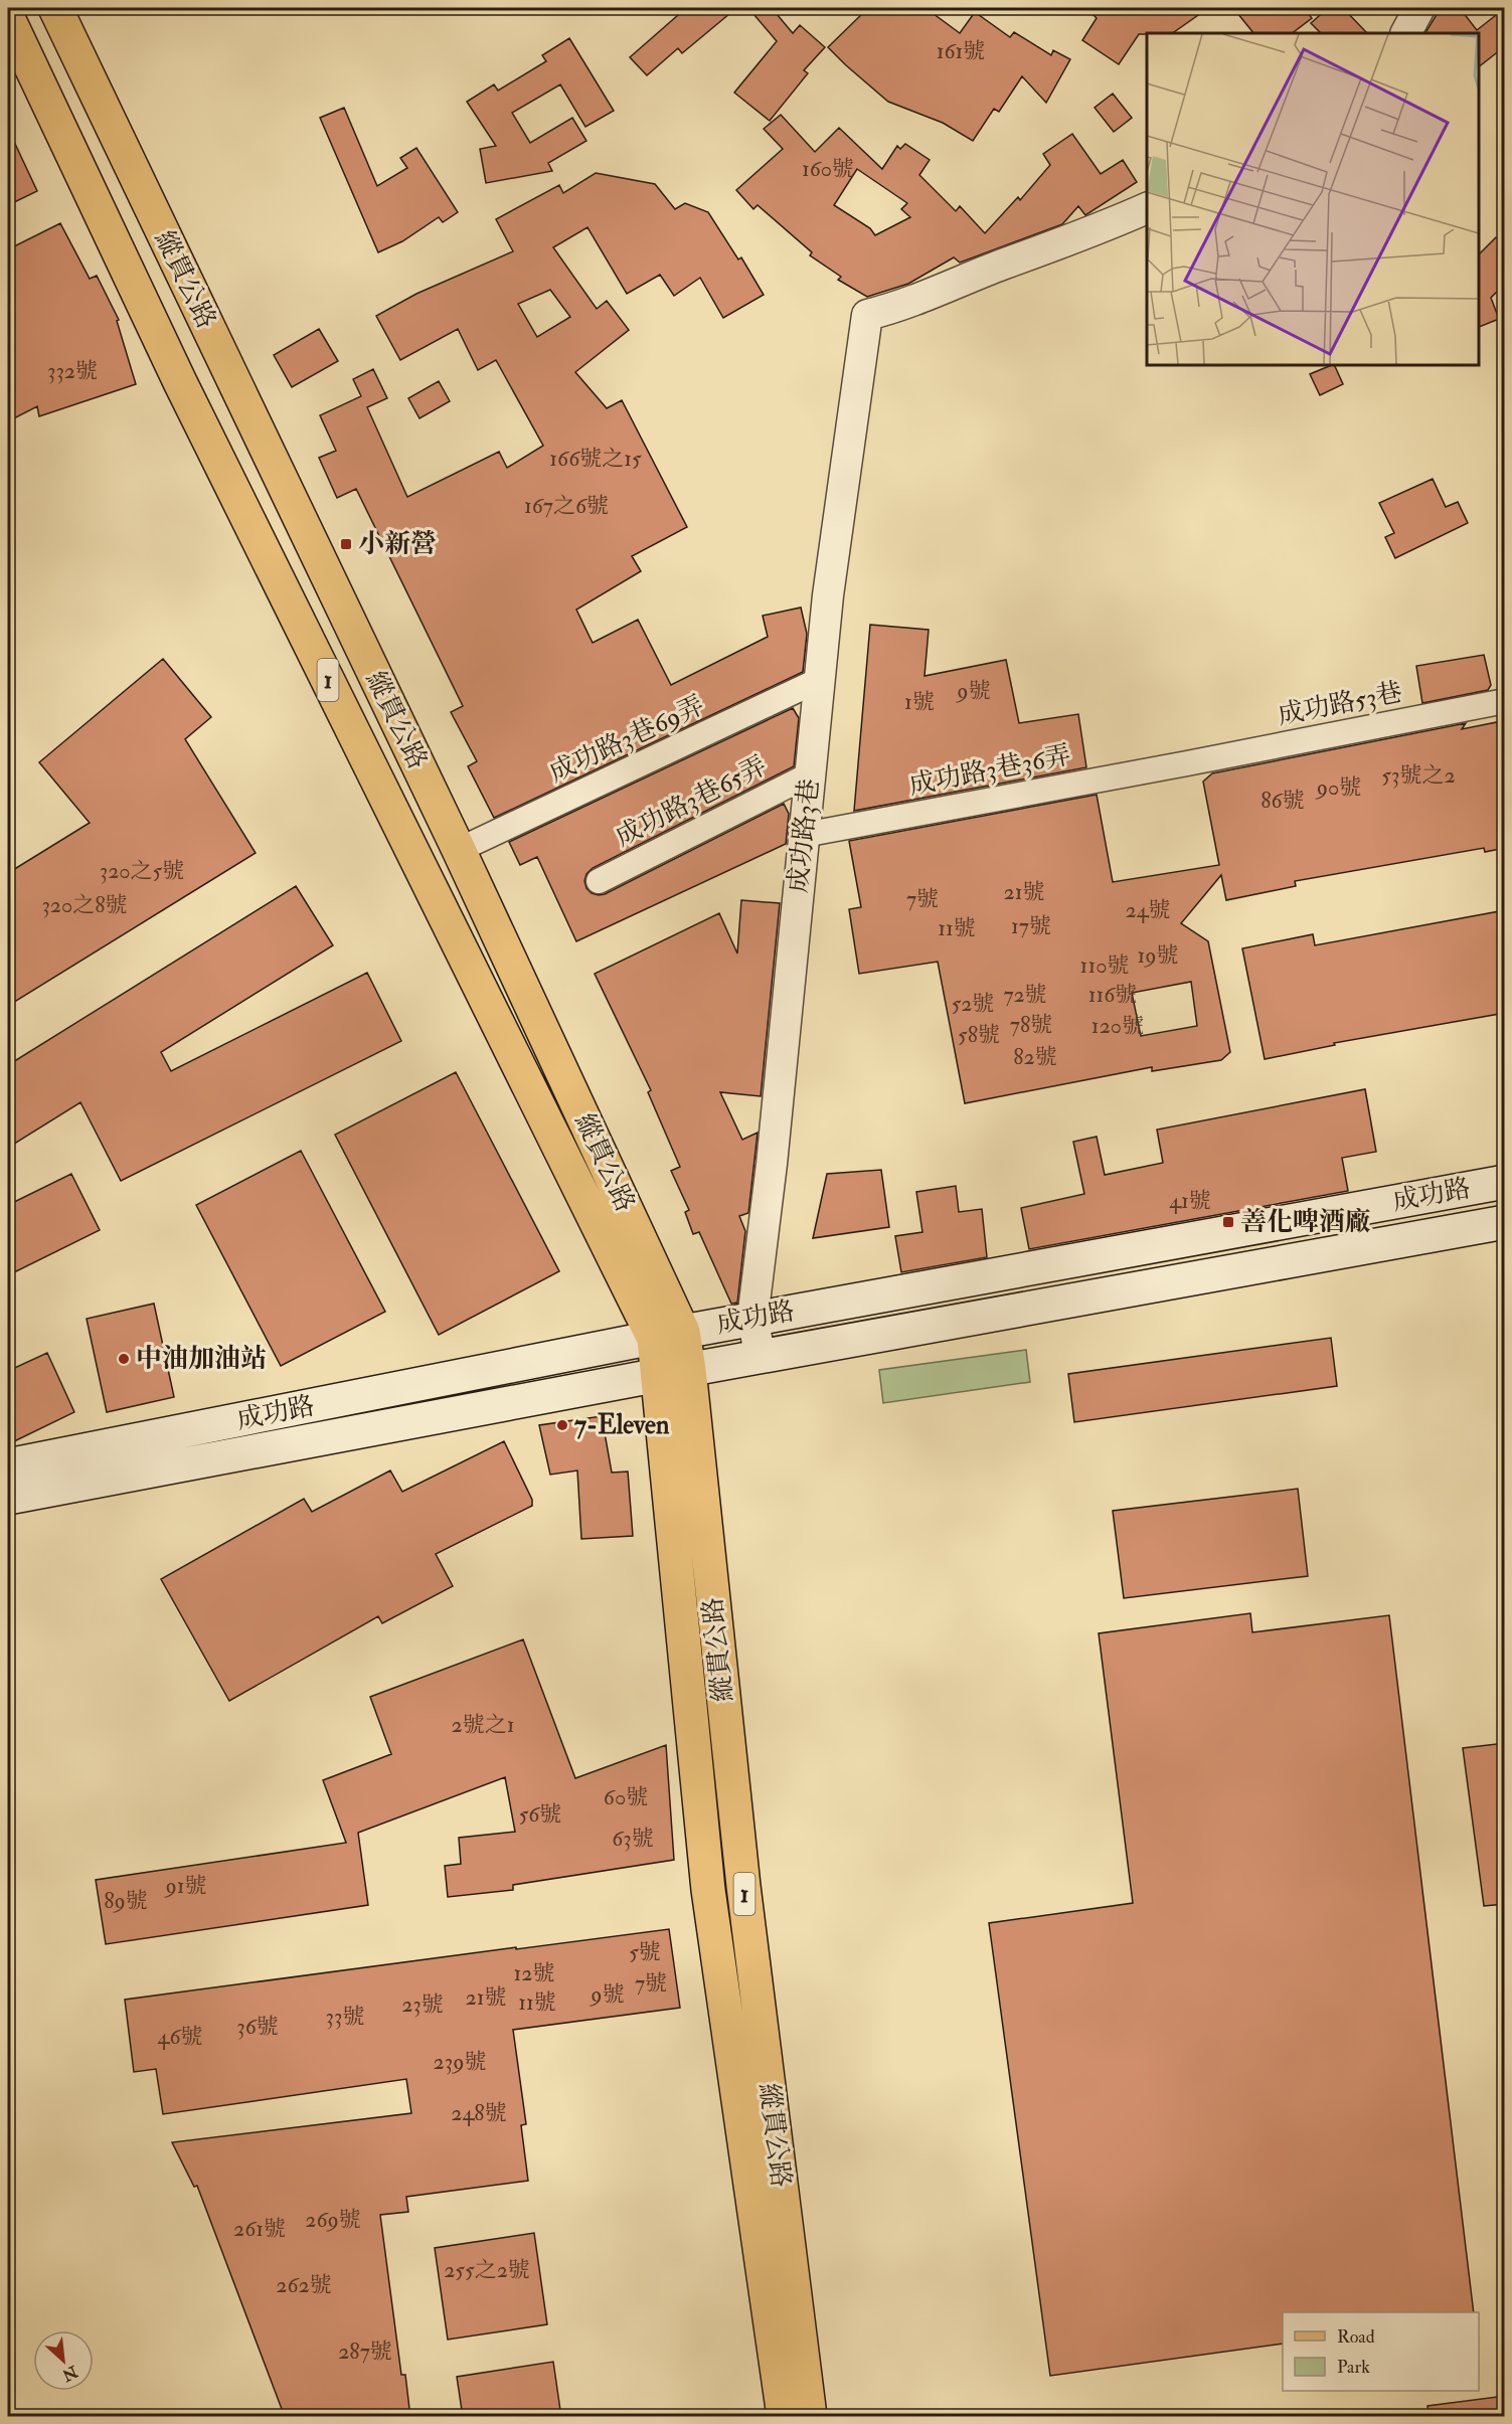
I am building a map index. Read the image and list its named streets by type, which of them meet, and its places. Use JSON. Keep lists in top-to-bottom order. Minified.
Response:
{"streets":{"main road":["縱貫公路","1","成功路"],"street":["成功路53巷","成功路3巷69弄","成功路3巷36弄","成功路3巷65弄","成功路3巷"]},"crossings":[["縱貫公路","成功路3巷69弄"],["縱貫公路","成功路"],["成功路53巷","成功路3巷36弄"],["成功路3巷69弄","成功路3巷"],["成功路3巷36弄","成功路3巷"],["成功路3巷65弄","成功路3巷"],["成功路3巷","成功路"]],"places":{"transit":["小新營","善化啤酒廠"],"other":["中油加油站","7-Eleven"]},"house_numbers":["161號","160號","332號","166號之15","167之6號","9號","1號","53號之2","90號","86號","320之5號","21號","7號","320之8號","24號","17號","11號","19號","110號","72號","116號","52號","78號","120號","58號","82號","41號","2號之1","60號","56號","63號","91號","89號","5號","12號","7號","9號","21號","11號","23號","33號","36號","46號","239號","248號","269號","261號","255之2號","262號","287號"],"legend":["Road","Park"],"north":"bottom right"}
